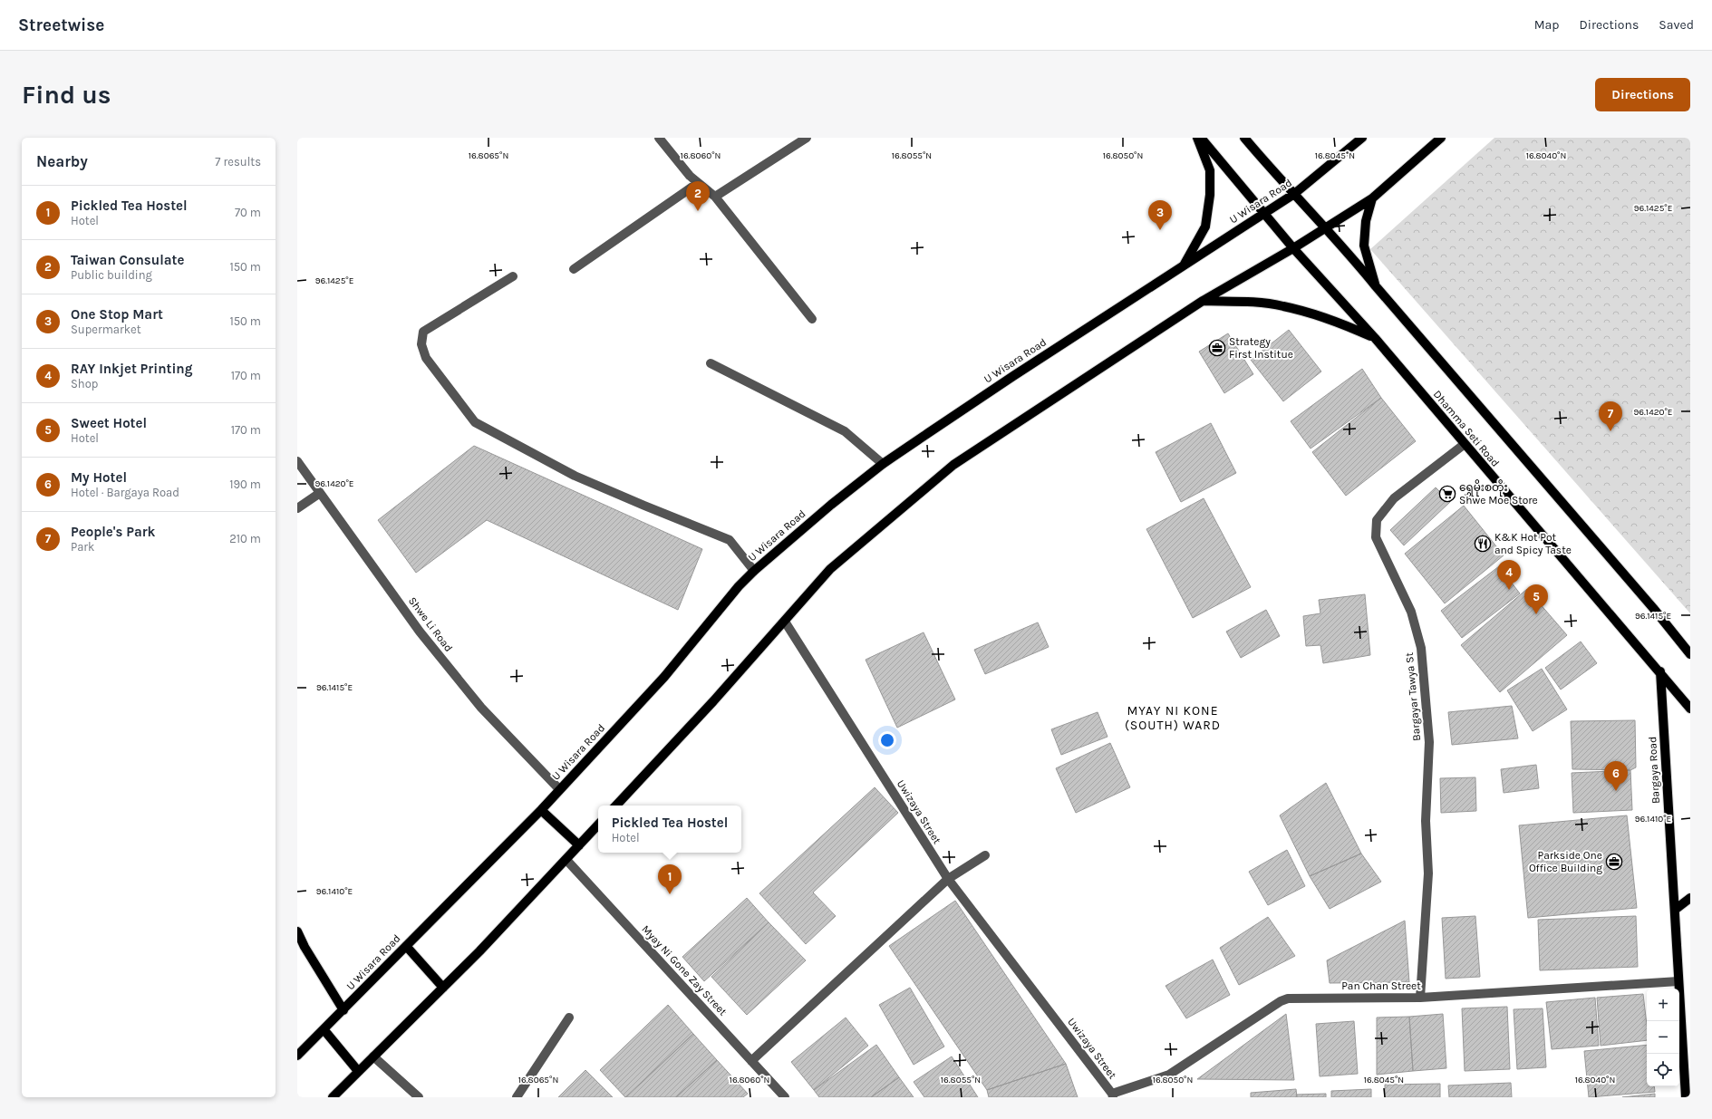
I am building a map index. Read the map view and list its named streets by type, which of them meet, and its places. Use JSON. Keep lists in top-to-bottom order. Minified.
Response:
{"streets":{"main road":["U Wisara Road","Dhamma Seti Road","Bargaya Road"],"street":["Shwe Li Road","Bargayar Tawya St","Uwizaya Street","Myay Ni Gone Zay Street","Pan Chan Street"]},"crossings":[["U Wisara Road","Dhamma Seti Road"],["U Wisara Road","Shwe Li Road"],["Dhamma Seti Road","Bargayar Tawya St"],["Dhamma Seti Road","Bargaya Road"],["Bargayar Tawya St","Pan Chan Street"],["Bargaya Road","Pan Chan Street"],["Uwizaya Street","Pan Chan Street"]],"districts":["MYAY NI KONE (SOUTH) WARD"],"places":{"office":["Strategy First Institue","Parkside One Office Building"],"supermarket":["ရွှေမိုးစတိုး Shwe Moe Store"],"restaurant":["K&K Hot Pot and Spicy Taste"]},"page":{"header":"Streetwise","nav":["Map","Directions","Saved"],"buttons":"Directions","title":"Find us","heading":["Nearby","7 results"],"pins":["2","3","7","4","5","6","1"],"list":[{"mark":"1","name":"Pickled Tea Hostel","note":"Hotel","value":"70 m"},{"mark":"2","name":"Taiwan Consulate","note":"Public building","value":"150 m"},{"mark":"3","name":"One Stop Mart","note":"Supermarket","value":"150 m"},{"mark":"4","name":"RAY Inkjet Printing","note":"Shop","value":"170 m"},{"mark":"5","name":"Sweet Hotel","note":"Hotel","value":"170 m"},{"mark":"6","name":"My Hotel","note":"Hotel · Bargaya Road","value":"190 m"},{"mark":"7","name":"People's Park","note":"Park","value":"210 m"}],"popup":["Pickled Tea Hostel","Hotel"],"map_buttons":["+","−"]},"coordinates":["16.8065°N","16.8060°N","16.8055°N","16.8050°N","16.8045°N","16.8040°N","96.1425°E","96.1420°E","96.1415°E","96.1410°E"]}
